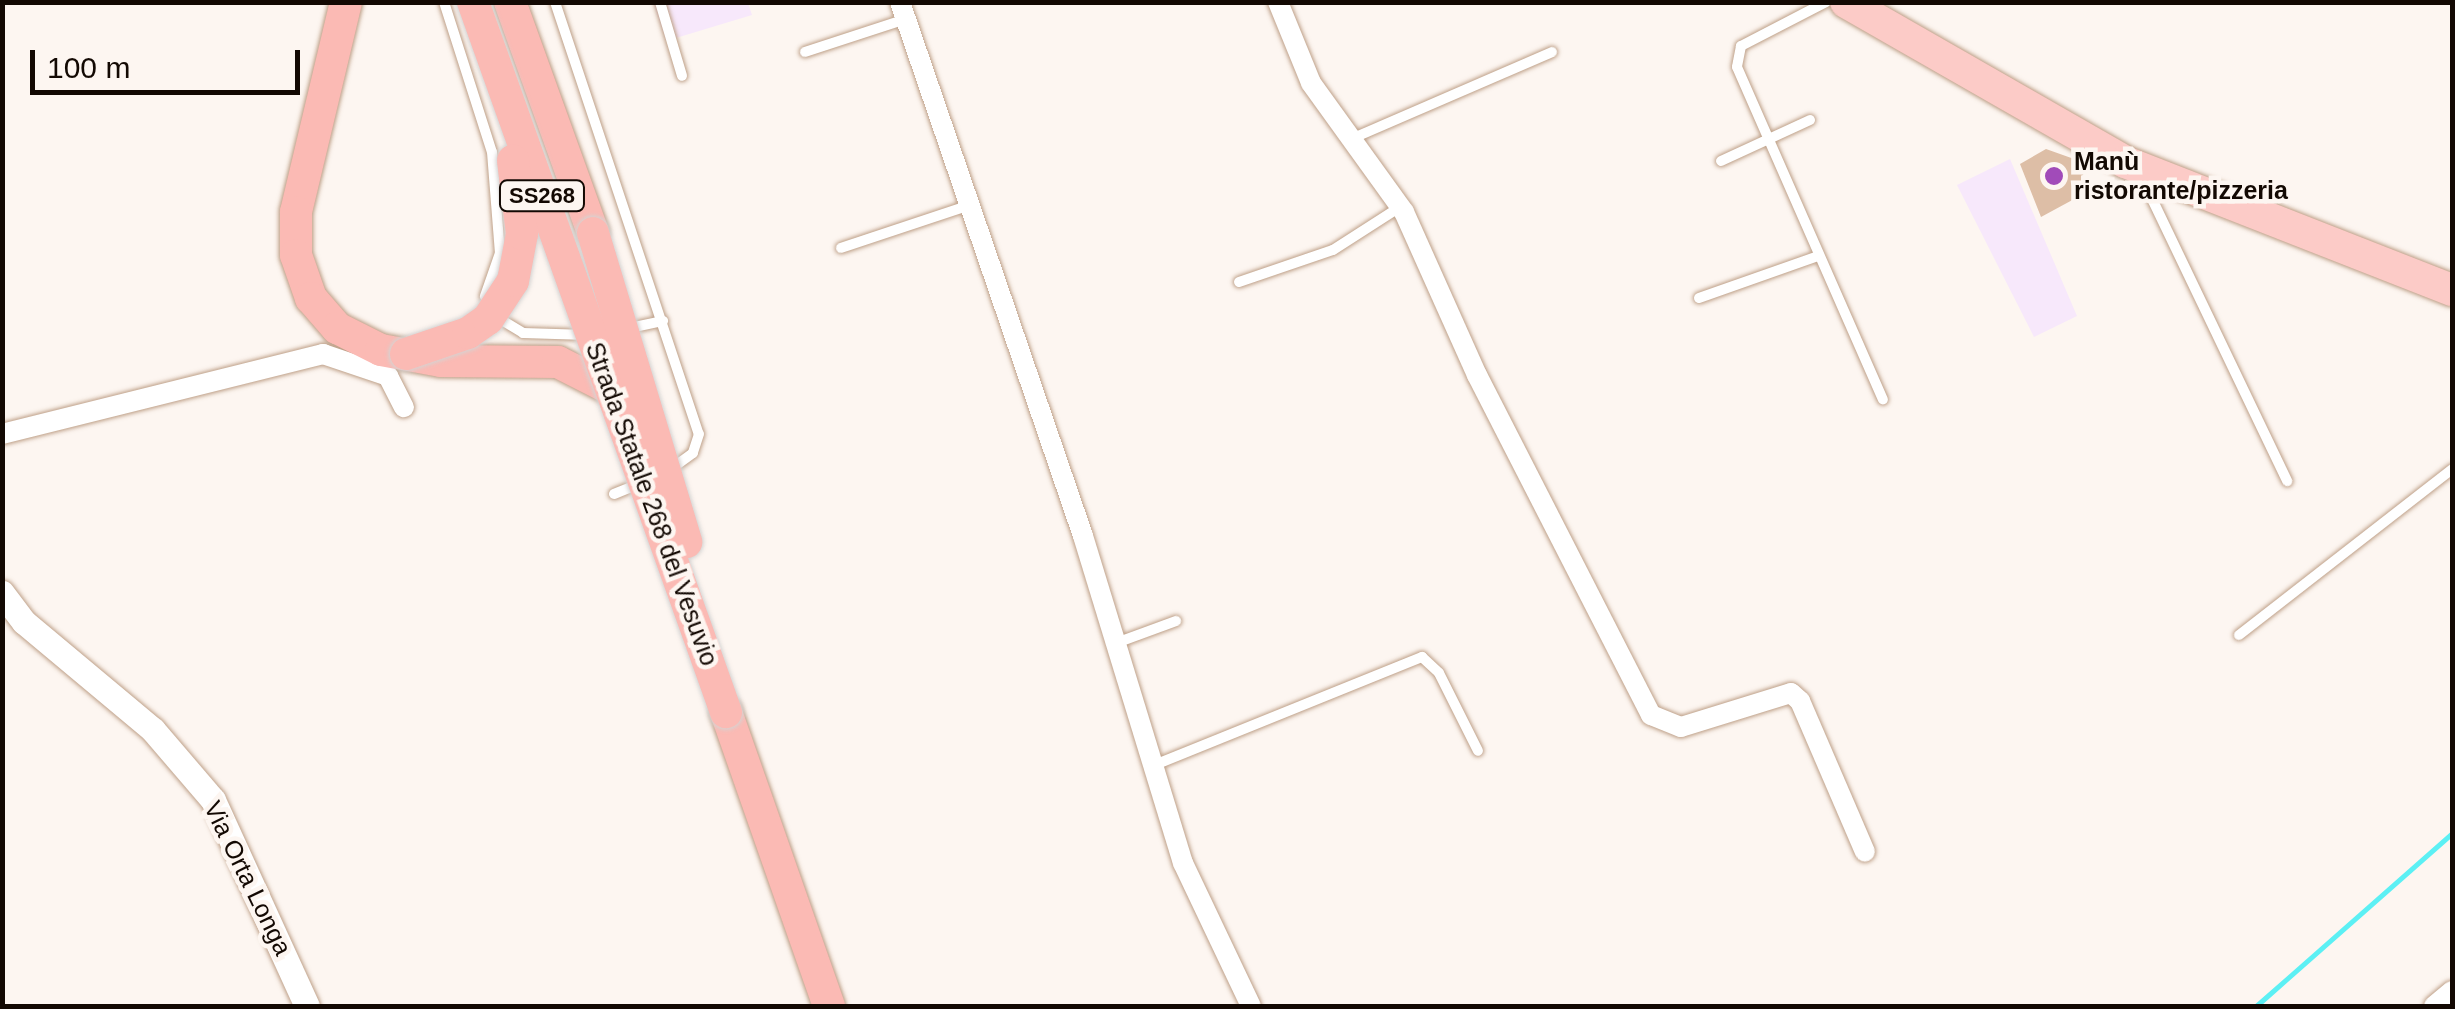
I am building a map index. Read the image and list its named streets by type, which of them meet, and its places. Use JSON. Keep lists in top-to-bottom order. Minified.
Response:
{"streets":{"highway":["SS268","Strada Statale 268 del Vesuvio"],"street":["Via Orta Longa"]},"places":["Manù ristorante/pizzeria"],"scale_bar":"100 m"}
